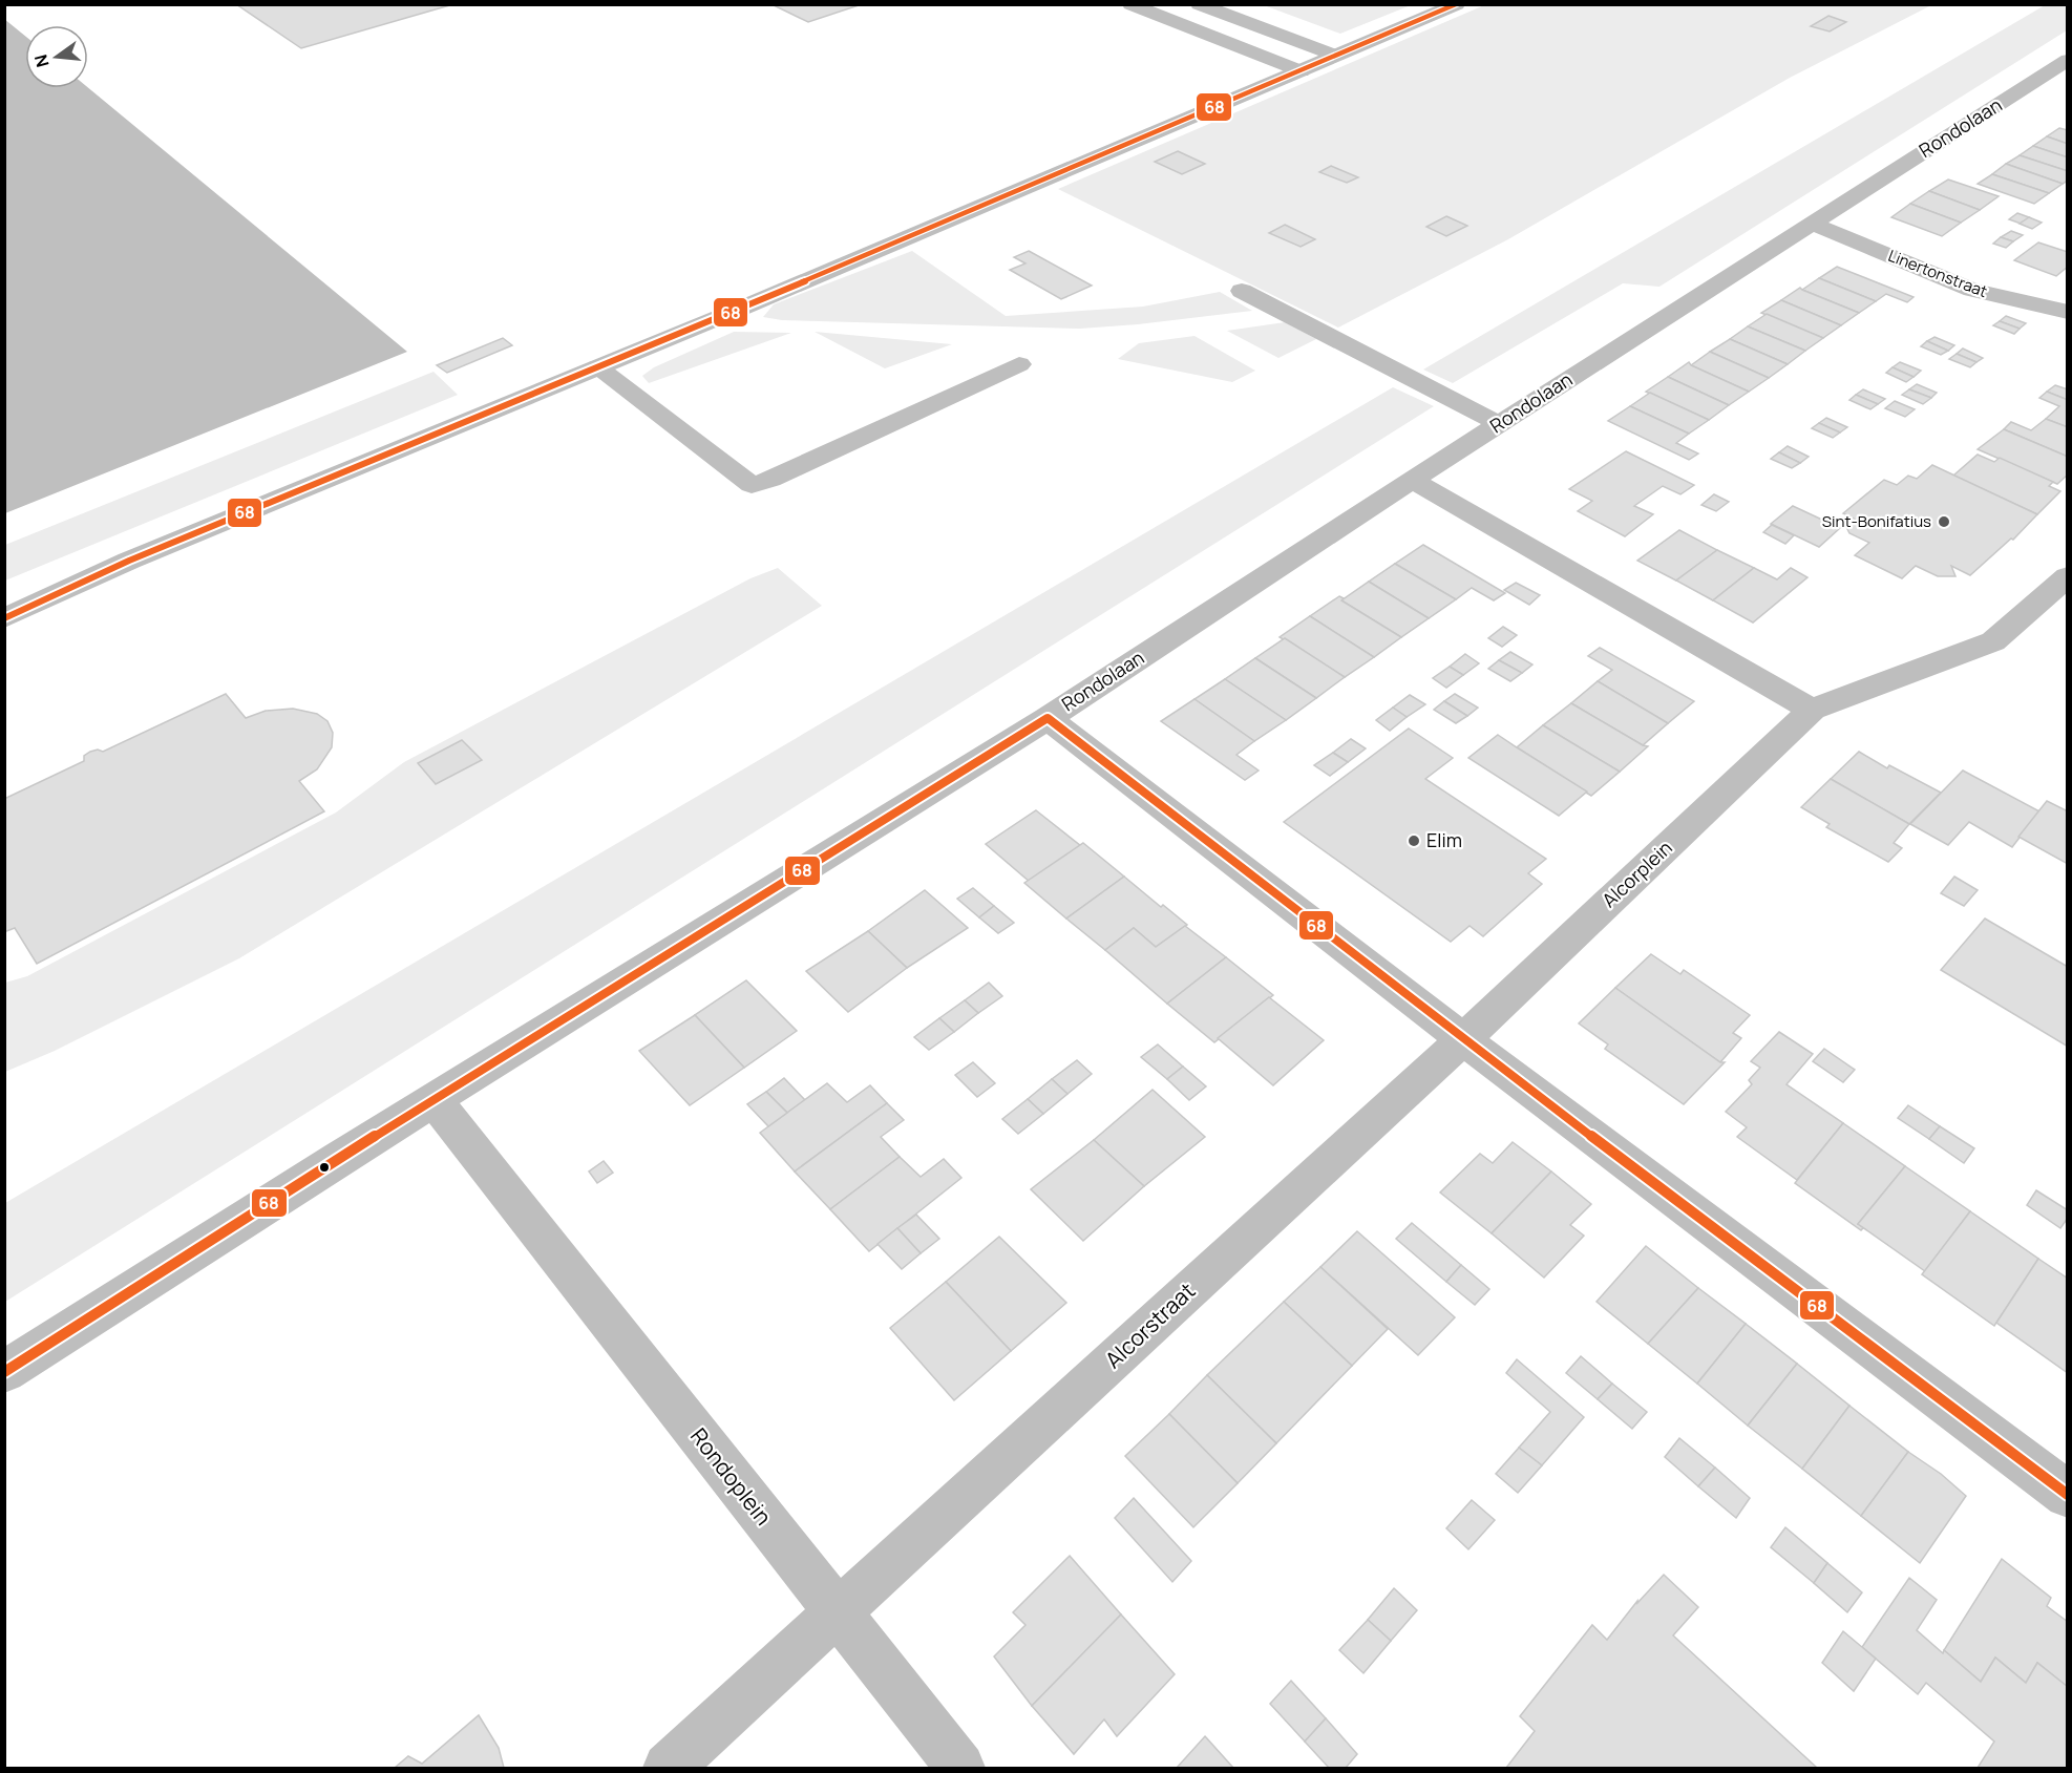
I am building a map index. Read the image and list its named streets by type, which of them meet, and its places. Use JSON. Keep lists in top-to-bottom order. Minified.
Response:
{"streets":{"street":["Rondolaan","Linertonstraat","Alcorplein","Alcorstraat","Rondoplein"]},"crossings":[["Rondolaan","Linertonstraat"],["Rondolaan","Rondoplein"],["Alcorplein","Alcorstraat"],["Alcorstraat","Rondoplein"]],"places":["Sint-Bonifatius","Elim"],"lines":["transit line 68"],"north":"left"}
